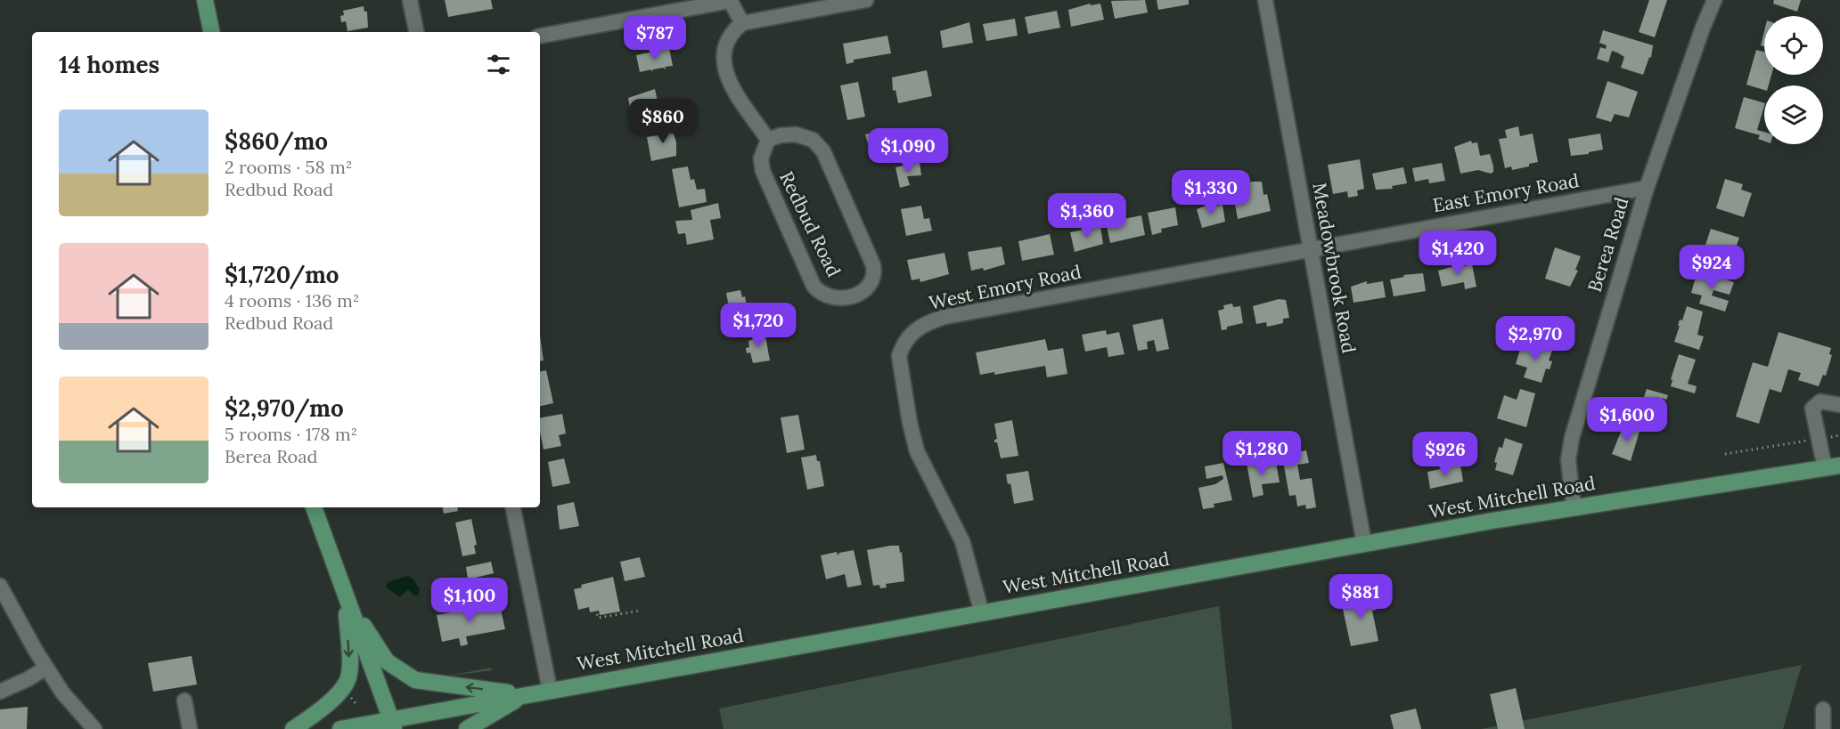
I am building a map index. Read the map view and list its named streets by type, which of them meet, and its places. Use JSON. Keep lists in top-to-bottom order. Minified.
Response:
{"streets":{"main road":["West Mitchell Road"],"street":["East Emory Road","Redbud Road","Berea Road","Meadowbrook Road","West Emory Road"]},"crossings":[["East Emory Road","Berea Road"],["East Emory Road","Meadowbrook Road"],["East Emory Road","West Emory Road"],["Berea Road","West Mitchell Road"],["Meadowbrook Road","West Emory Road"],["Meadowbrook Road","West Mitchell Road"],["West Emory Road","West Mitchell Road"]],"page":{"price":["$787","$860","$1,090","$1,330","$1,360","$1,420","$924","$1,720","$2,970","$1,600","$1,280","$926","$881","$1,100"],"heading":"14 homes","list":[{"name":"$860/mo","note":"2 rooms · 58 m² · Redbud Road"},{"name":"$1,720/mo","note":"4 rooms · 136 m² · Redbud Road"},{"name":"$2,970/mo","note":"5 rooms · 178 m² · Berea Road"}]}}
